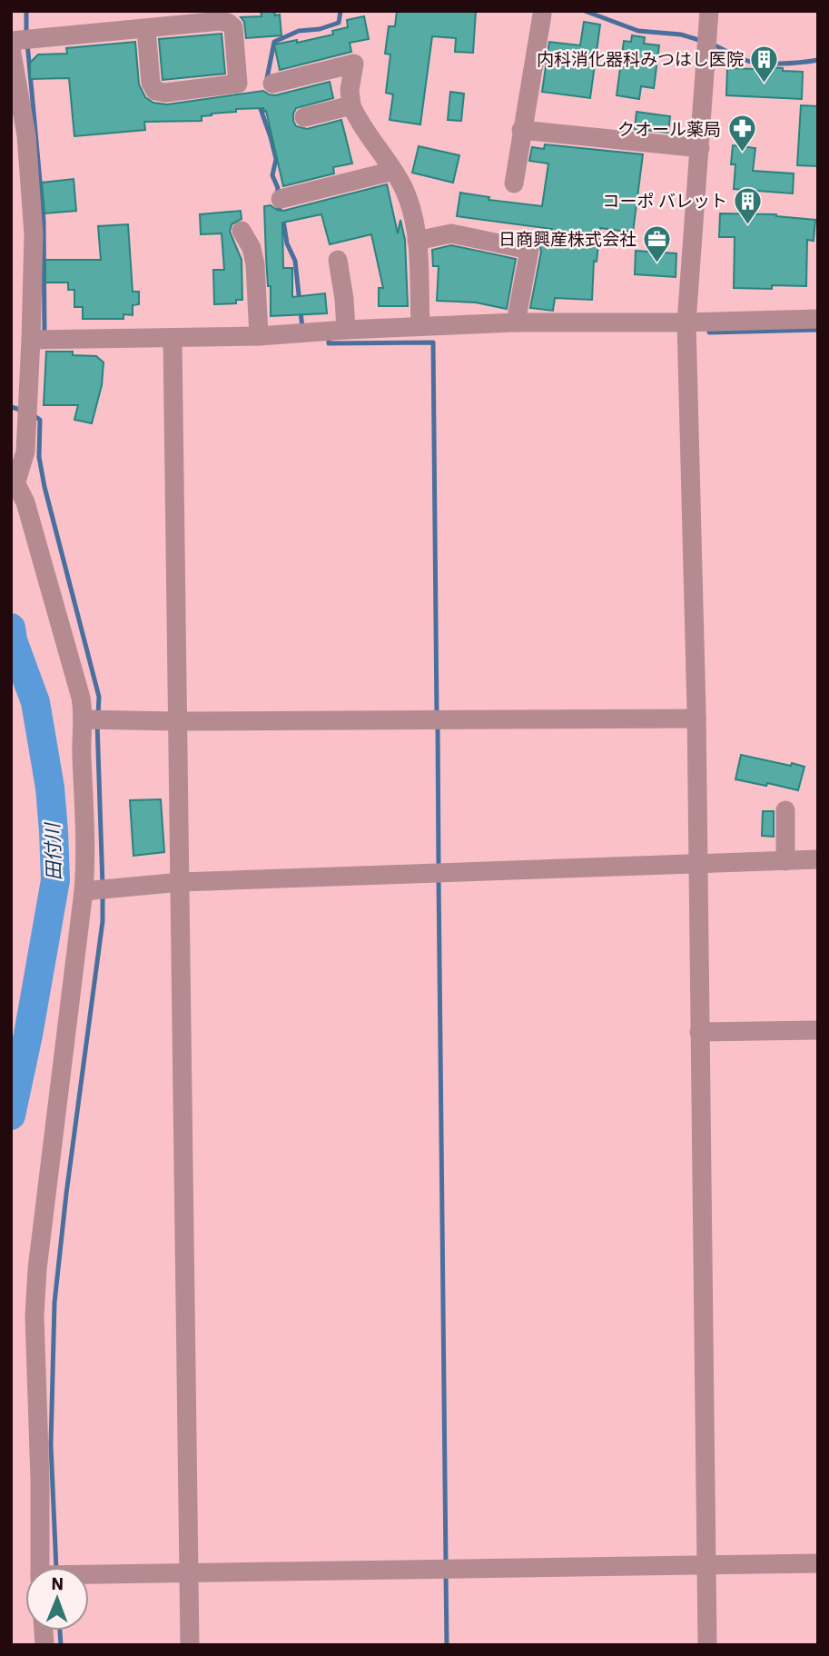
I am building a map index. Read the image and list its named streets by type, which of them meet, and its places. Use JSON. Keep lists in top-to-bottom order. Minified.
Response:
{"water":["田付川"],"places":{"building":["内科消化器科みつはし医院","コーポ バレット"],"pharmacy":["クオール薬局"],"office":["日商興産株式会社"]},"north":"top"}
